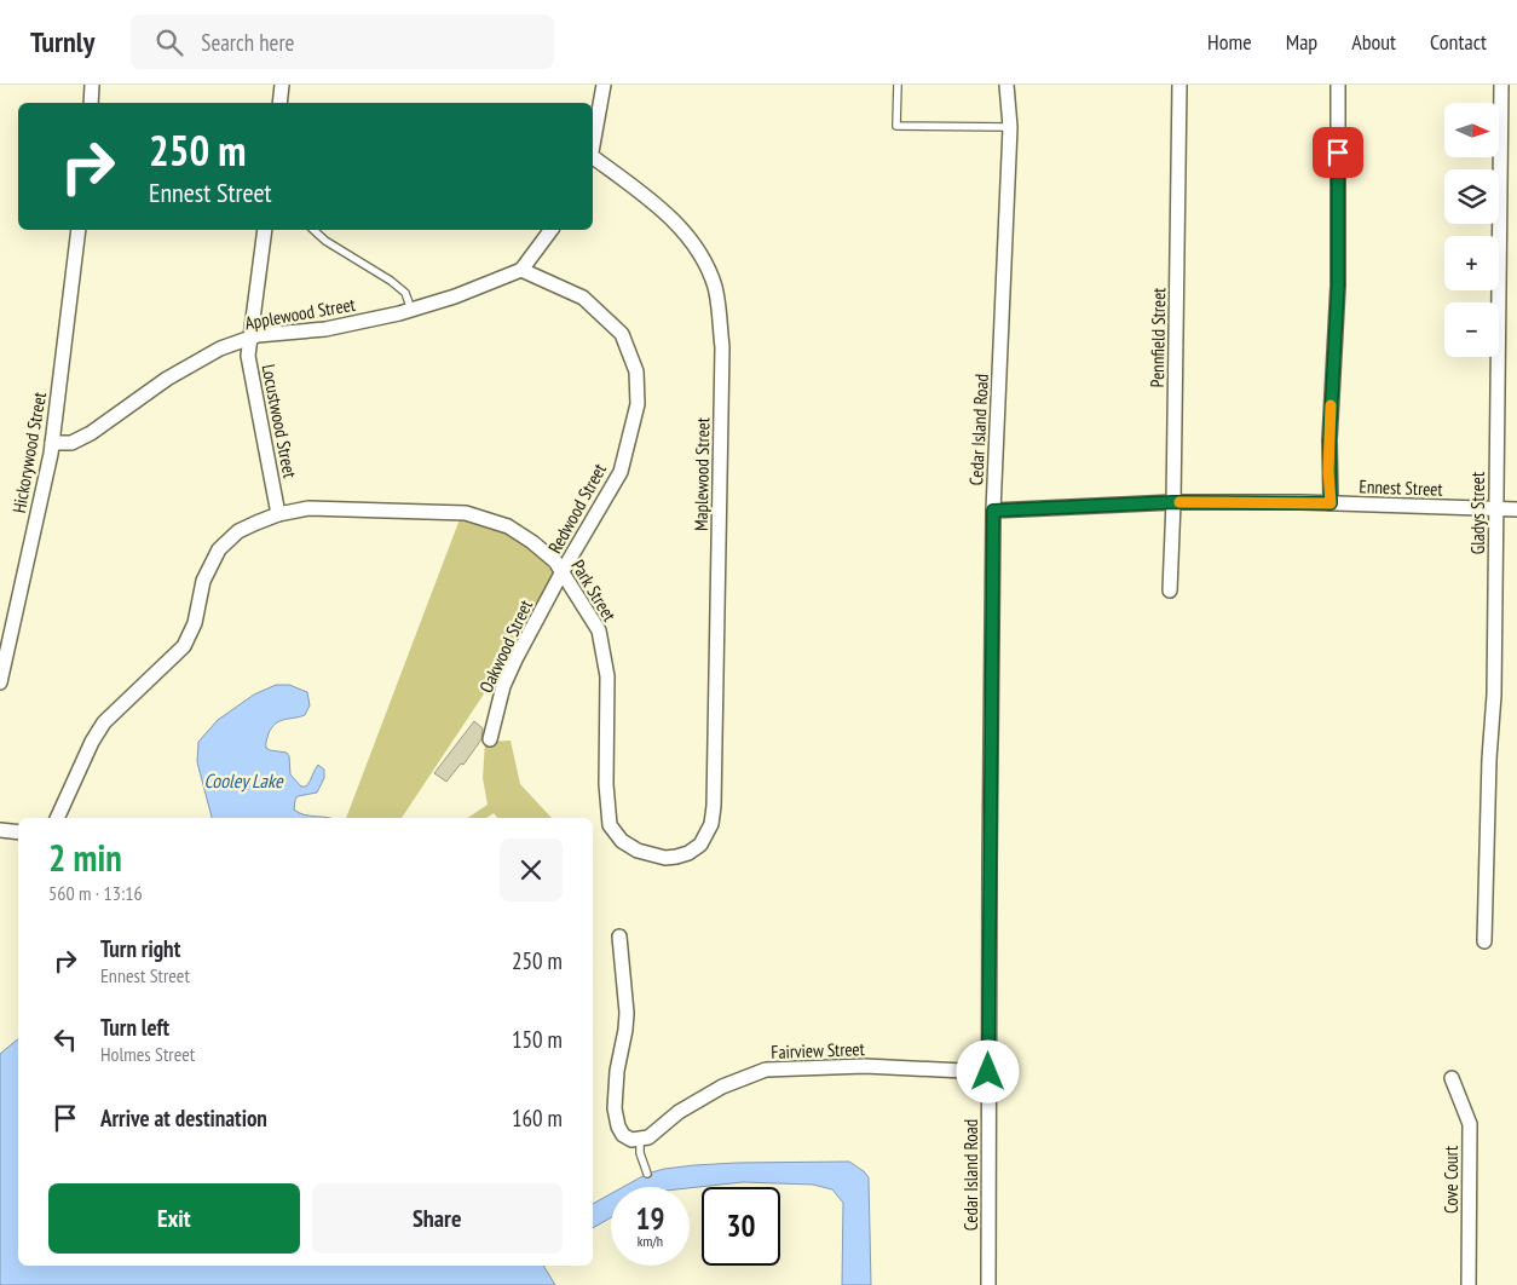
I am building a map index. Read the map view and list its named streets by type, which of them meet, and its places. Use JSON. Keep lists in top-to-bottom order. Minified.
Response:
{"streets":{"street":["Applewood Street","Pennfield Street","Locustwood Street","Cedar Island Road","Hickorywood Street","Maplewood Street","Ennest Street","Redwood Street","Gladys Street","Park Street","Oakwood Street","Fairview Street","Cove Court"]},"crossings":[["Applewood Street","Locustwood Street"],["Applewood Street","Hickorywood Street"],["Applewood Street","Redwood Street"],["Pennfield Street","Ennest Street"],["Locustwood Street","Park Street"],["Cedar Island Road","Ennest Street"],["Cedar Island Road","Fairview Street"],["Maplewood Street","Park Street"],["Ennest Street","Gladys Street"],["Redwood Street","Park Street"],["Redwood Street","Oakwood Street"],["Park Street","Oakwood Street"]],"water":["Cooley Lake"],"north":"right","page":{"header":"Turnly","search":"Search here","nav":["Home","Map","About","Contact"],"map_buttons":["+","−"],"turn":["250 m","Ennest Street"],"heading":["2 min","560 m · 13:16"],"list":[{"name":"Turn right","note":"Ennest Street","value":"250 m"},{"name":"Turn left","note":"Holmes Street","value":"150 m"},{"name":"Arrive at destination","value":"160 m"}],"buttons":["Exit","Share"],"speed":"19 km/h","limit":"30"}}
